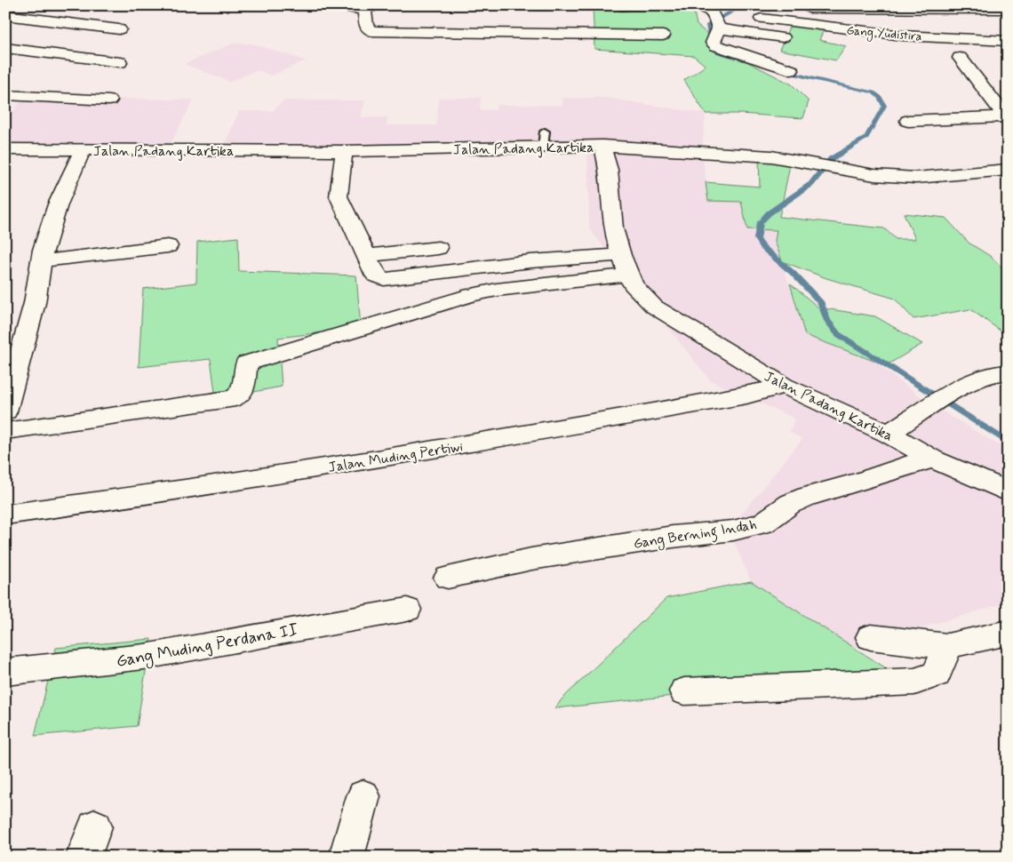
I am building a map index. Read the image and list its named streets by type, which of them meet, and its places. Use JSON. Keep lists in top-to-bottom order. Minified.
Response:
{"streets":{"street":["Gang Yudistira","Jalan Padang Kartika","Jalan Muding Pertiwi","Gang Berning Indah","Gang Muding Perdana II"]},"crossings":[["Jalan Padang Kartika","Jalan Muding Pertiwi"],["Jalan Padang Kartika","Gang Berning Indah"]]}
